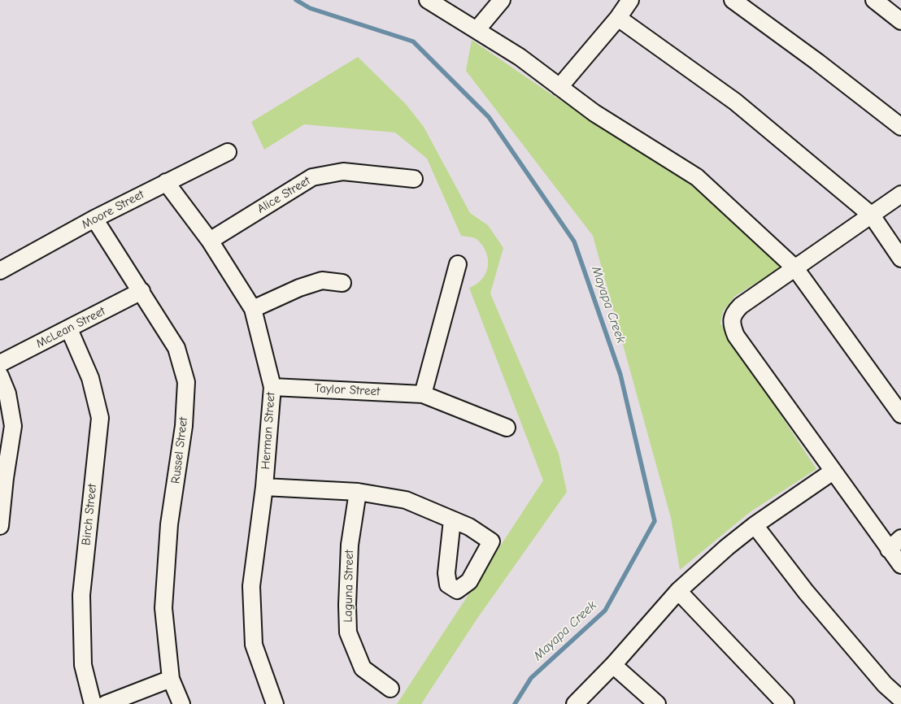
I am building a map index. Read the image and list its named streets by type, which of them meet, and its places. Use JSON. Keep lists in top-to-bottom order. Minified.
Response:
{"streets":{"street":["Alice Street","Moore Street","McLean Street","Taylor Street","Herman Street","Russel Street","Birch Street","Laguna Street"]},"crossings":[["Alice Street","Herman Street"],["Moore Street","Herman Street"],["Moore Street","Russel Street"],["McLean Street","Russel Street"],["McLean Street","Birch Street"],["Taylor Street","Herman Street"]],"water":["Mayapa Creek"]}
